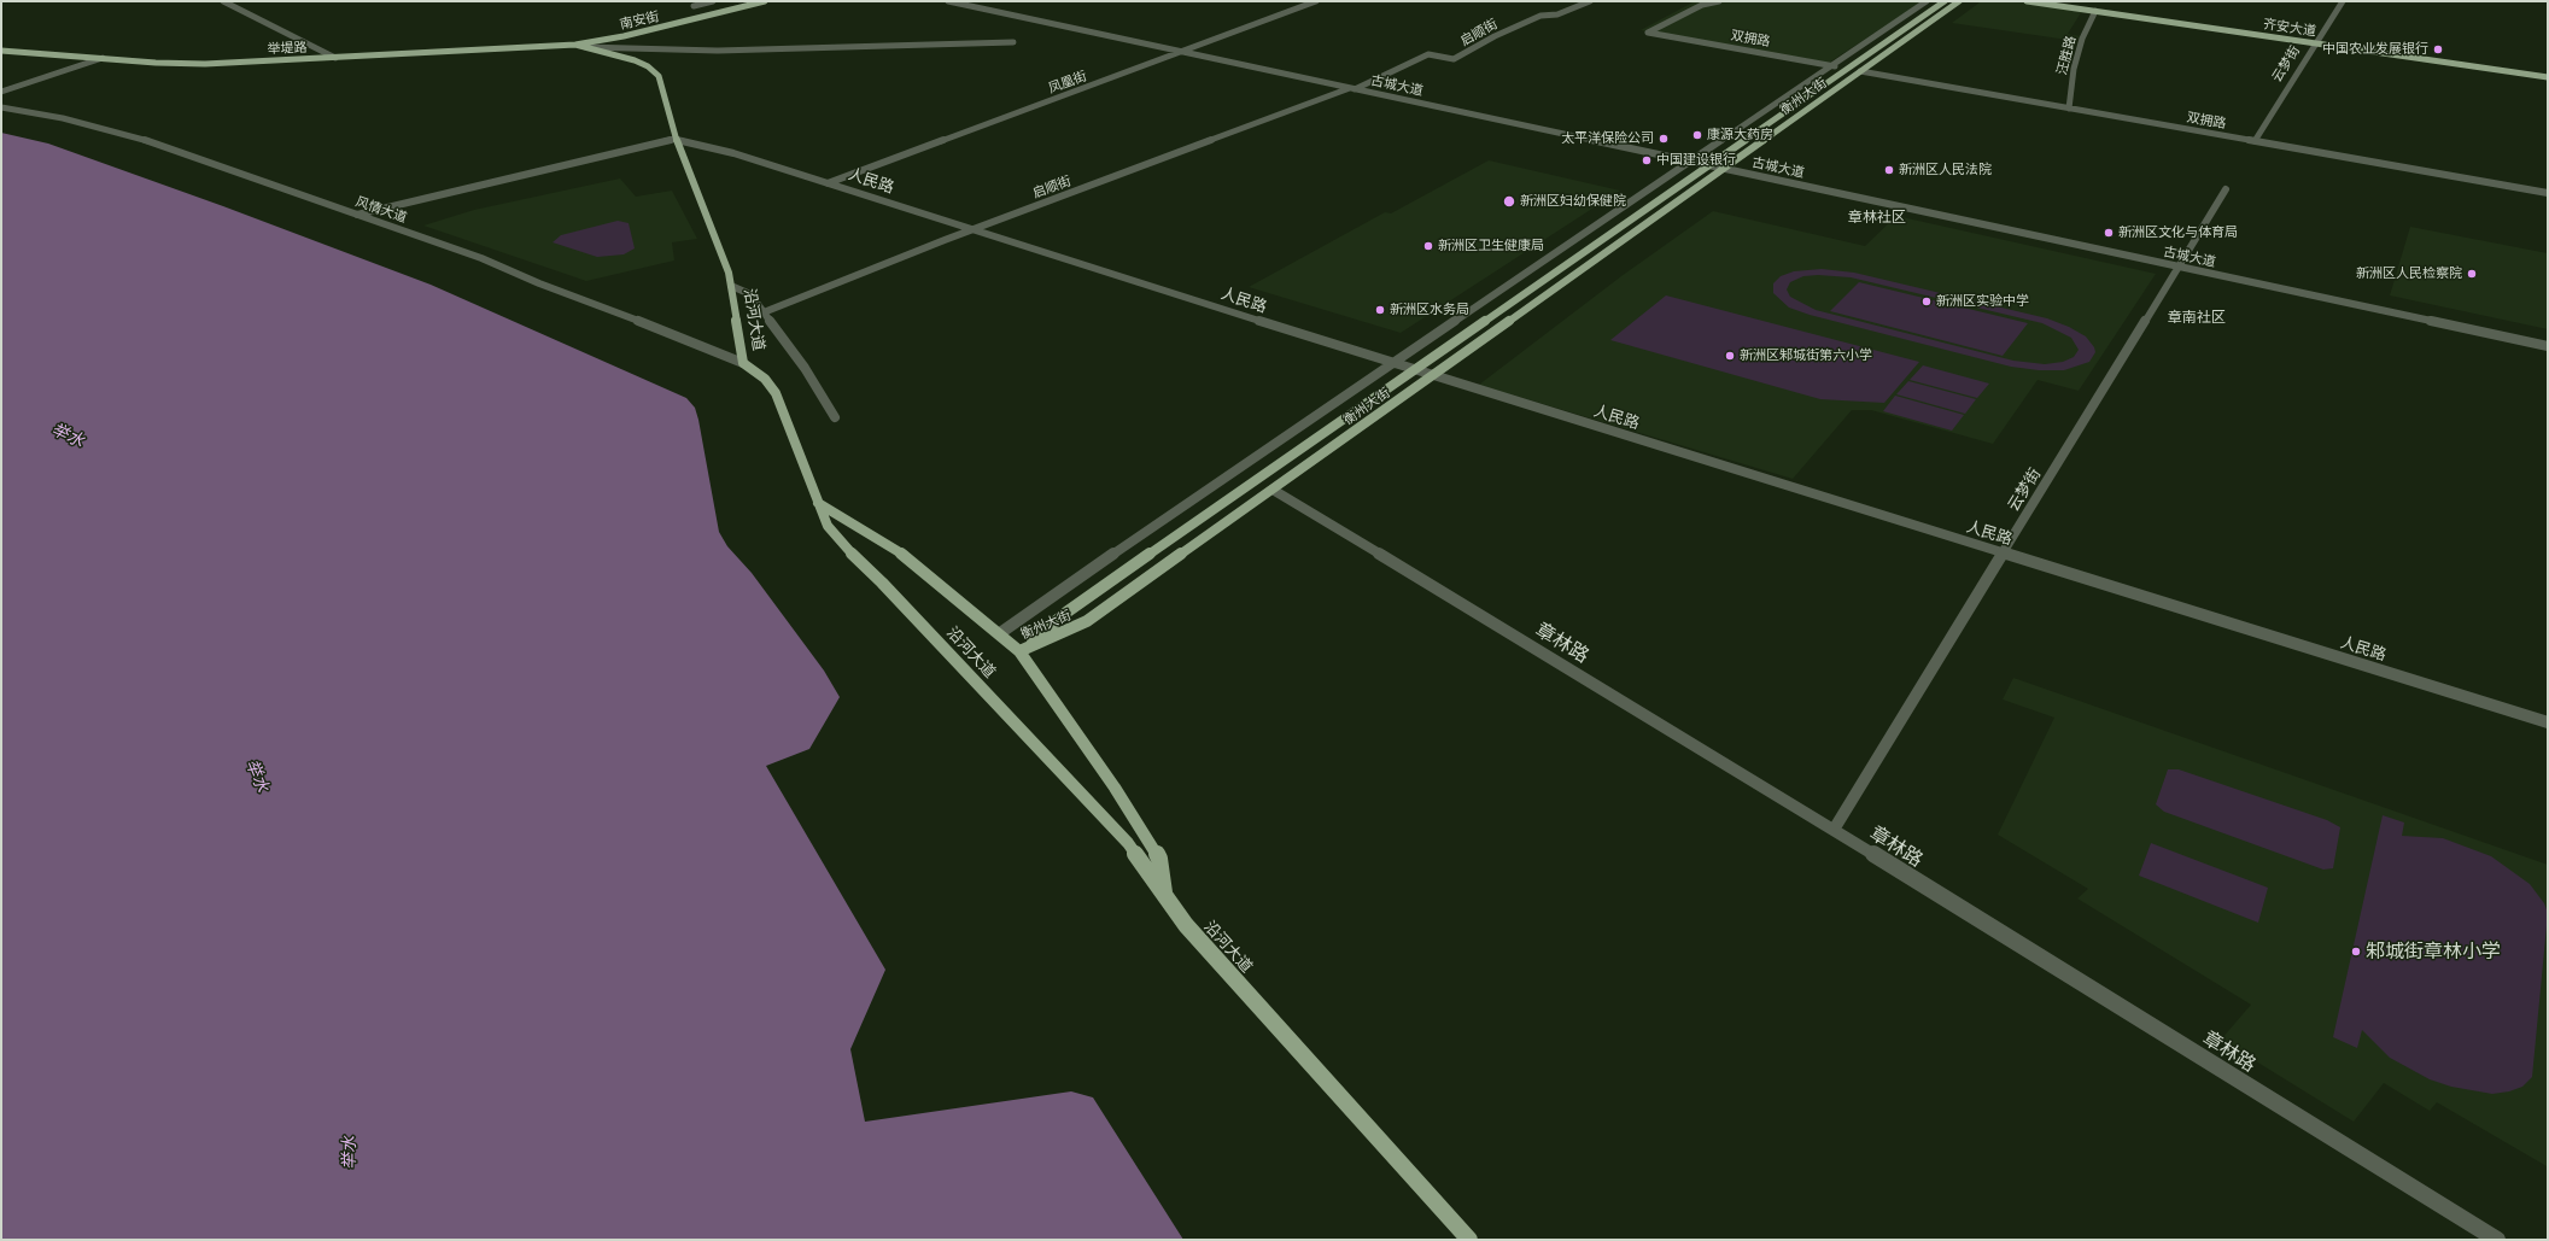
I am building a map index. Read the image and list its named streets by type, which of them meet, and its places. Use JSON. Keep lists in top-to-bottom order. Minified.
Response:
{"streets":{"main road":["南安街","齐安大道","举堤路","衡州大街","沿河大道"],"street":["启顺街","双拥路","汪胜路","云梦街","凤凰街","古城大道","人民路","风情大道","章林路"]},"crossings":[["南安街","举堤路"],["南安街","沿河大道"],["齐安大道","汪胜路"],["齐安大道","云梦街"],["启顺街","古城大道"],["启顺街","人民路"],["双拥路","汪胜路"],["双拥路","云梦街"],["双拥路","衡州大街"],["举堤路","沿河大道"],["云梦街","古城大道"],["云梦街","人民路"],["云梦街","章林路"],["凤凰街","古城大道"],["凤凰街","人民路"],["古城大道","衡州大街"],["衡州大街","人民路"],["衡州大街","章林路"],["人民路","沿河大道"],["风情大道","沿河大道"]],"districts":["章林社区","章南社区"],"water":["举水"],"places":["中国农业发展银行","康源大药房","太平洋保险公司","中国建设银行","新洲区人民法院","新洲区妇幼保健院","新洲区文化与体育局","新洲区卫生健康局","新洲区人民检察院","新洲区实验中学","新洲区水务局","新洲区邾城街第六小学","邾城街章林小学"]}
